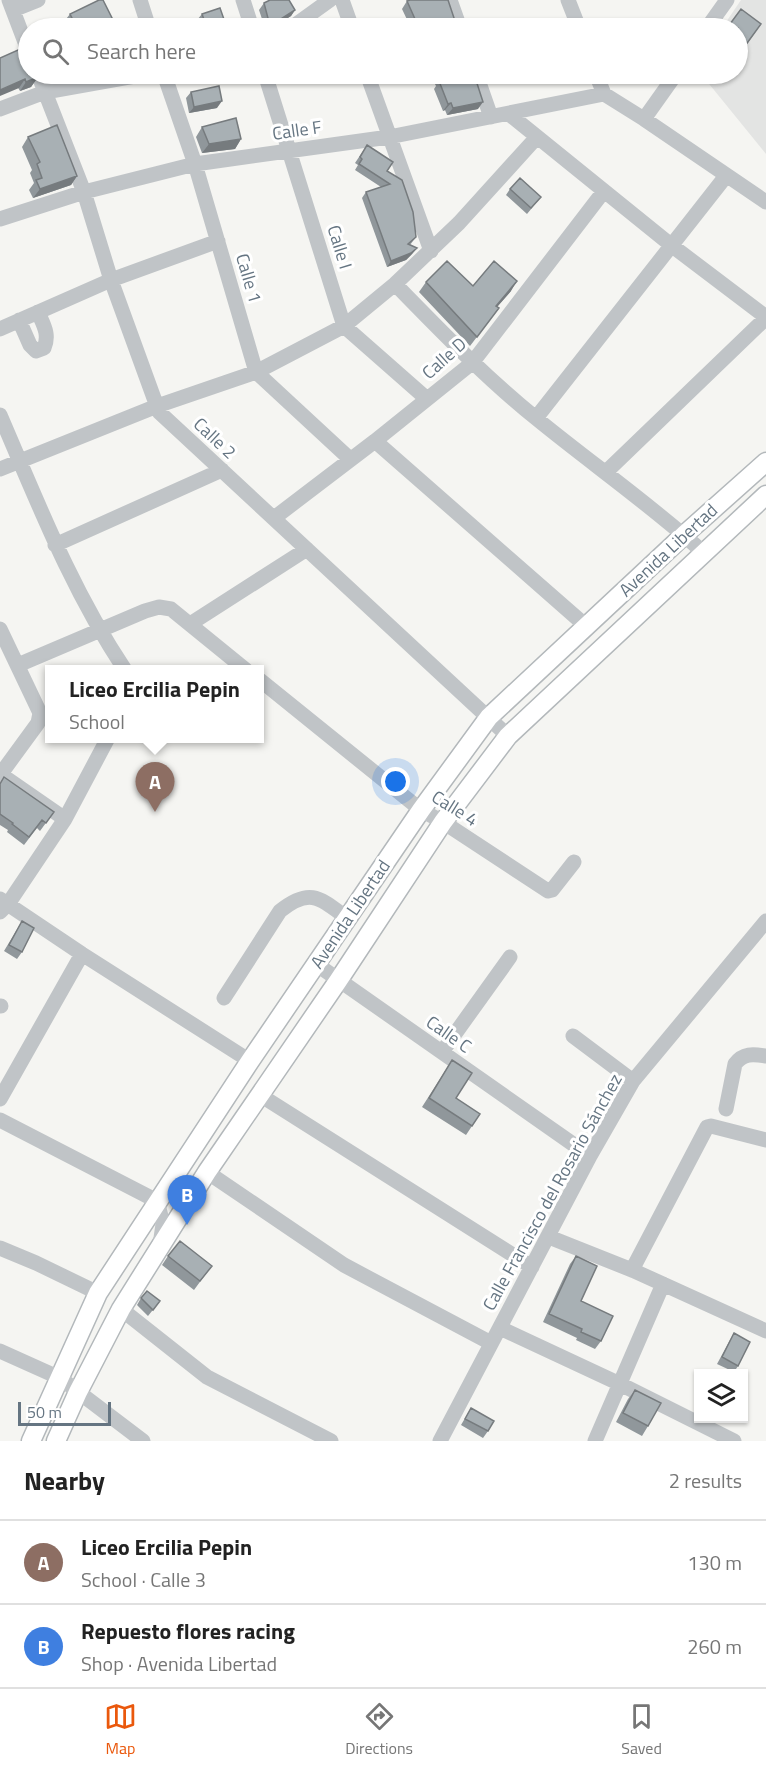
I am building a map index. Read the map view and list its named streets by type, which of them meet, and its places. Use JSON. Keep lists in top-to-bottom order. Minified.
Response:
{"streets":{"main road":["Avenida Libertad"],"street":["Calle F","Calle I","Calle 1","Calle D","Calle 2","Calle 4","Calle C","Calle Francisco del Rosario Sánchez"]},"crossings":[["Calle F","Calle I"],["Calle F","Calle 1"],["Calle F","Calle 2"],["Calle D","Calle 2"],["Calle 2","Avenida Libertad"],["Avenida Libertad","Calle 4"],["Avenida Libertad","Calle C"],["Calle C","Calle Francisco del Rosario Sánchez"]],"scale_bar":"50 m","page":{"search":"Search here","popup":["Liceo Ercilia Pepin","School"],"pins":["A","B"],"scale":"50 m","heading":["Nearby","2 results"],"list":[{"mark":"A","name":"Liceo Ercilia Pepin","note":"School · Calle 3","value":"130 m"},{"mark":"B","name":"Repuesto flores racing","note":"Shop · Avenida Libertad","value":"260 m"}],"nav":["Map","Directions","Saved"]}}
